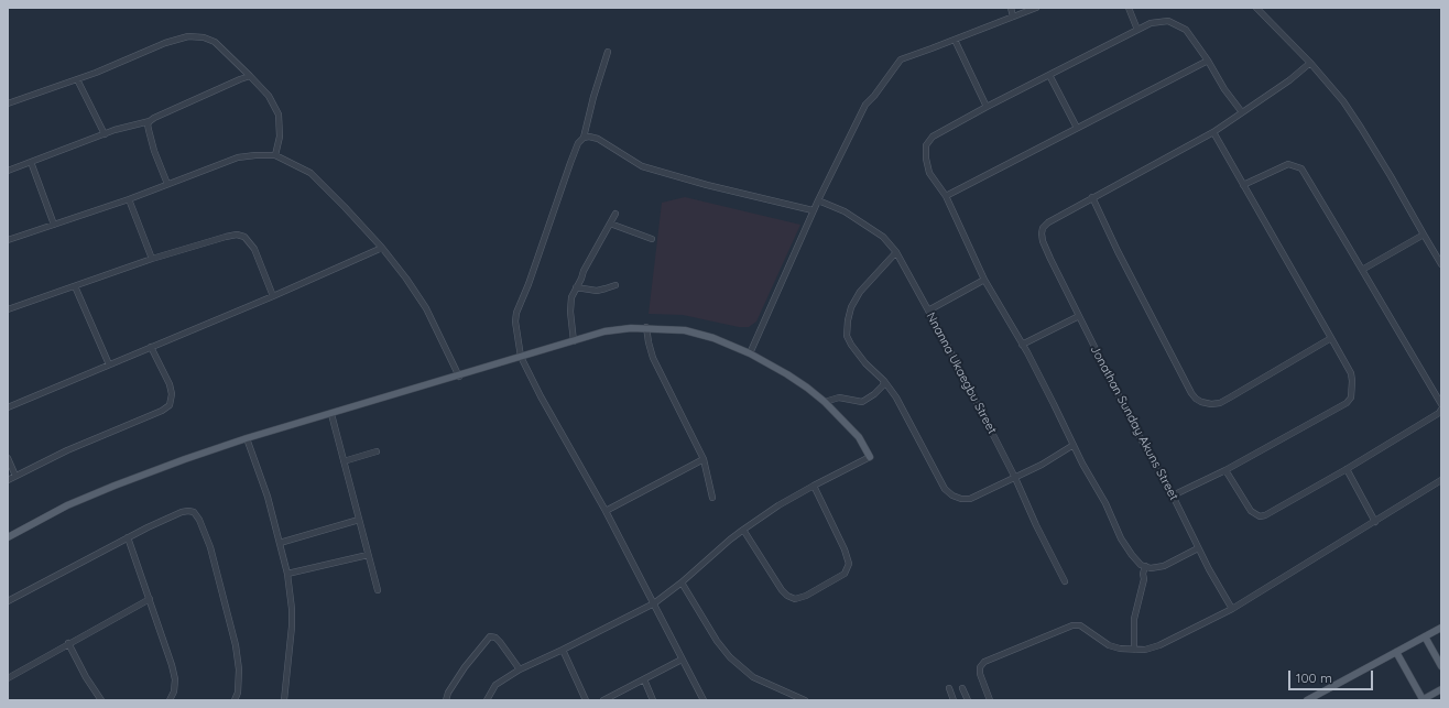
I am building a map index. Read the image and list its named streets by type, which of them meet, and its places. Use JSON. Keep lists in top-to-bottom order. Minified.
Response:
{"streets":{"street":["Nnanna Ukaegbu Street","Jonathan Sunday Akuns Street"]},"scale_bar":"100 m"}
